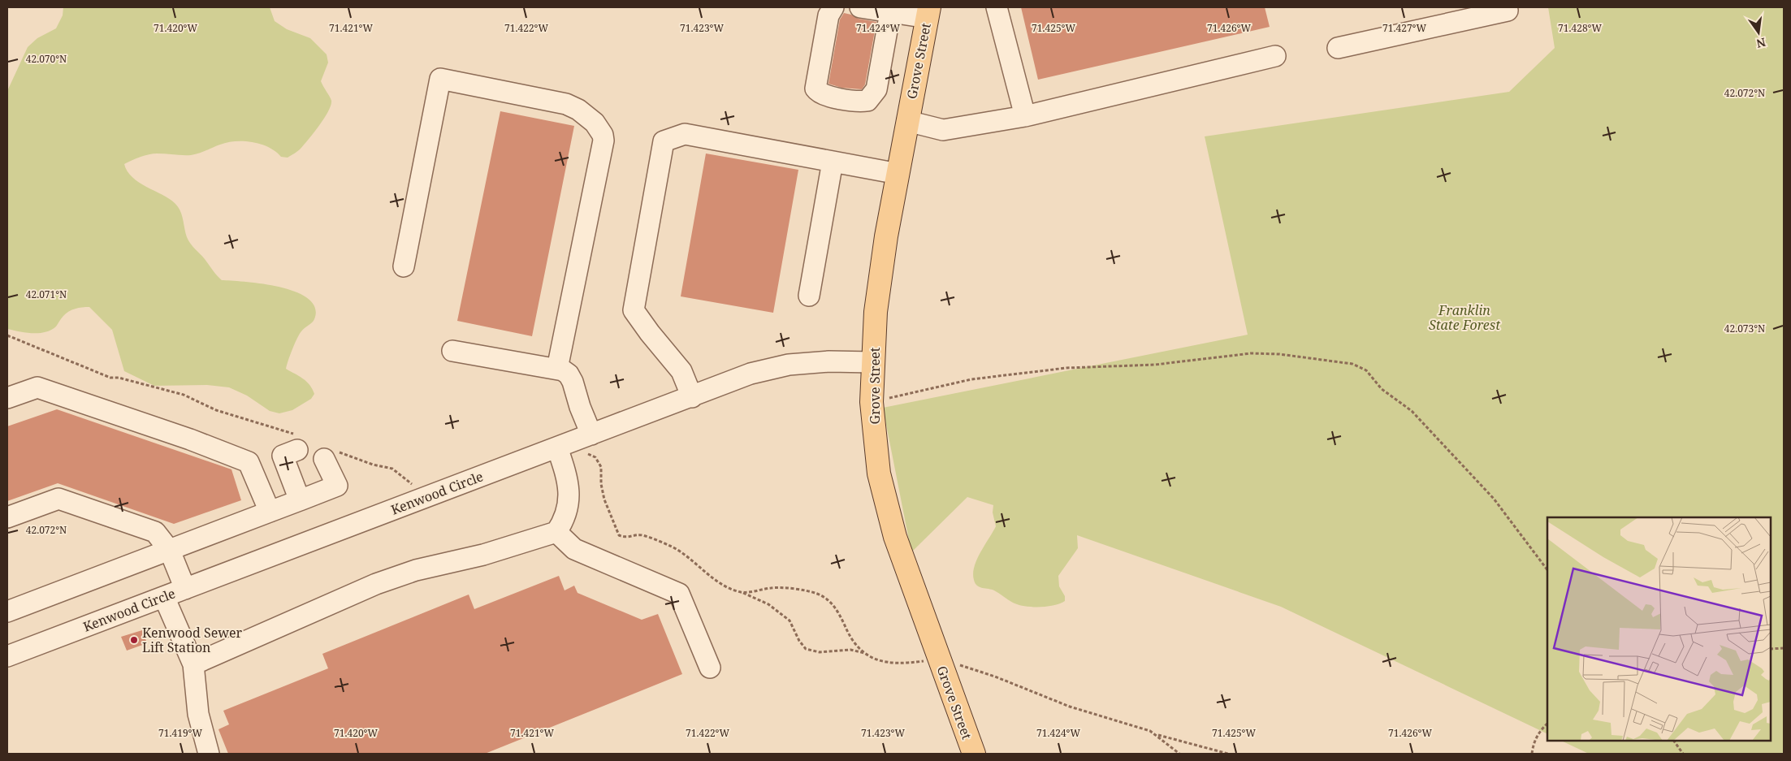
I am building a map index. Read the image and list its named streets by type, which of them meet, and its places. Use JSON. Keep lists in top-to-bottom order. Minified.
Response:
{"streets":{"main road":["Grove Street"],"street":["Kenwood Circle"]},"crossings":[["Grove Street","Kenwood Circle"]],"parks":["Franklin State Forest"],"places":["Kenwood Sewer Lift Station"],"north":"bottom","coordinates":["71.420°W","71.421°W","71.422°W","71.423°W","71.424°W","71.425°W","71.426°W","71.427°W","71.428°W","42.070°N","42.072°N","42.071°N","42.073°N","71.419°W"]}
